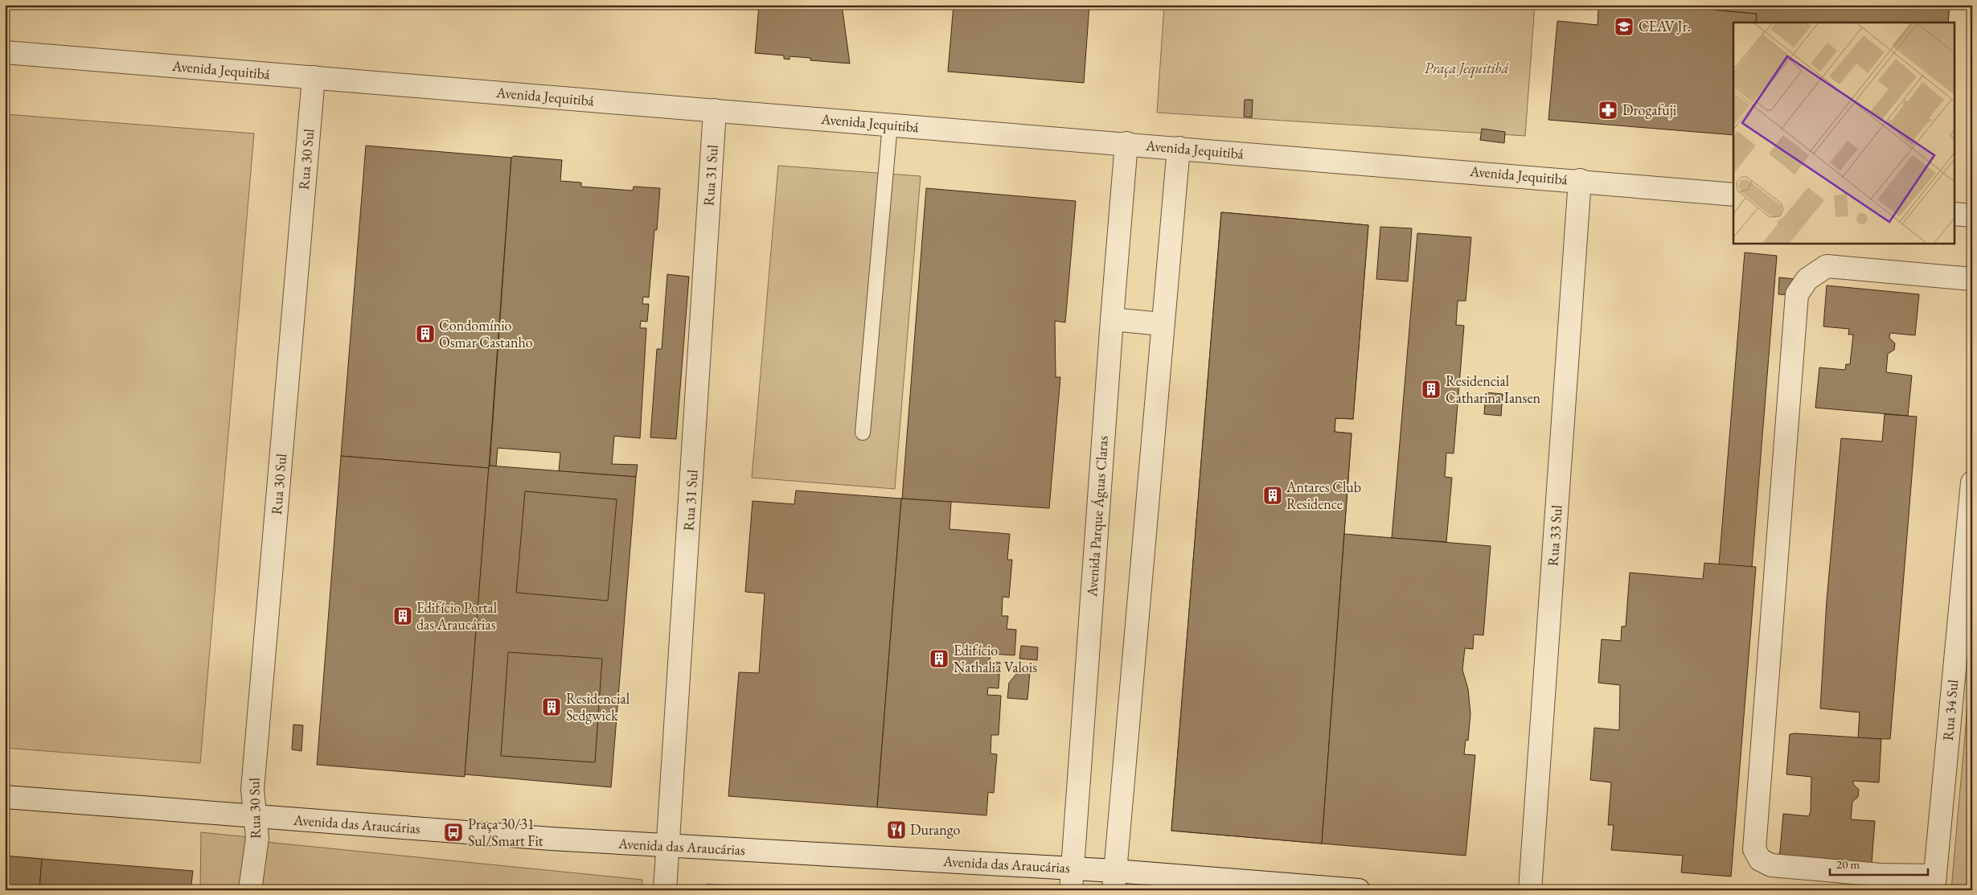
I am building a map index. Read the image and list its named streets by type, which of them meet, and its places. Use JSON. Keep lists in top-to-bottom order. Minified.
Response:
{"streets":{"street":["Avenida Jequitibá","Rua 30 Sul","Rua 31 Sul","Avenida Parque Águas Claras","Rua 33 Sul","Rua 34 Sul","Avenida das Araucárias"]},"crossings":[["Avenida Jequitibá","Rua 30 Sul"],["Avenida Jequitibá","Rua 31 Sul"],["Avenida Jequitibá","Avenida Parque Águas Claras"],["Avenida Jequitibá","Rua 33 Sul"],["Rua 30 Sul","Avenida das Araucárias"],["Rua 31 Sul","Avenida das Araucárias"],["Avenida Parque Águas Claras","Avenida das Araucárias"]],"parks":["Praça Jequitibá"],"places":{"school or university":["CEAV Jr."],"pharmacy":["Drogafuji"],"building":["Condomínio Osmar Castanho","Residencial Catharina Iansen","Antares Club Residence","Edifício Portal das Araucárias","Edifício Nathalia Valois","Residencial Sedgwick"],"restaurant":["Durango"],"bus stop":["Praça 30/31 Sul/Smart Fit"]},"scale_bar":"20 m"}
